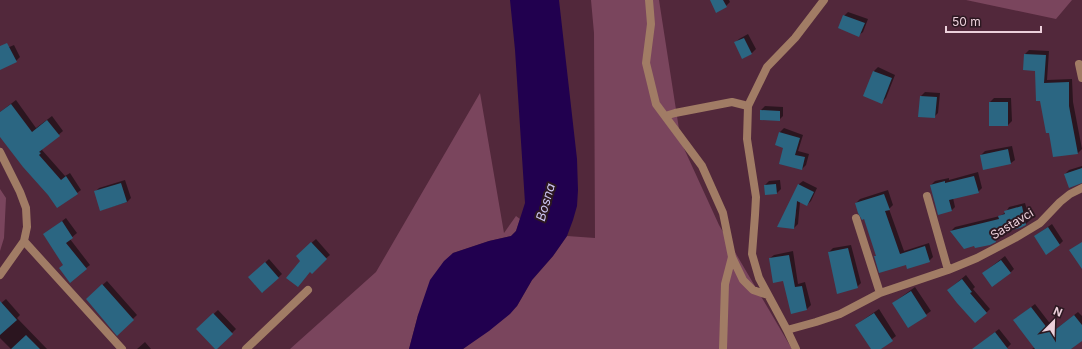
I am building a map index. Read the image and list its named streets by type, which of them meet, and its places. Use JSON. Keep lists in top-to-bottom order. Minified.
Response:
{"streets":{"street":["Sastavci"]},"water":["Bosna"],"scale_bar":"50 m","north":"top right"}
